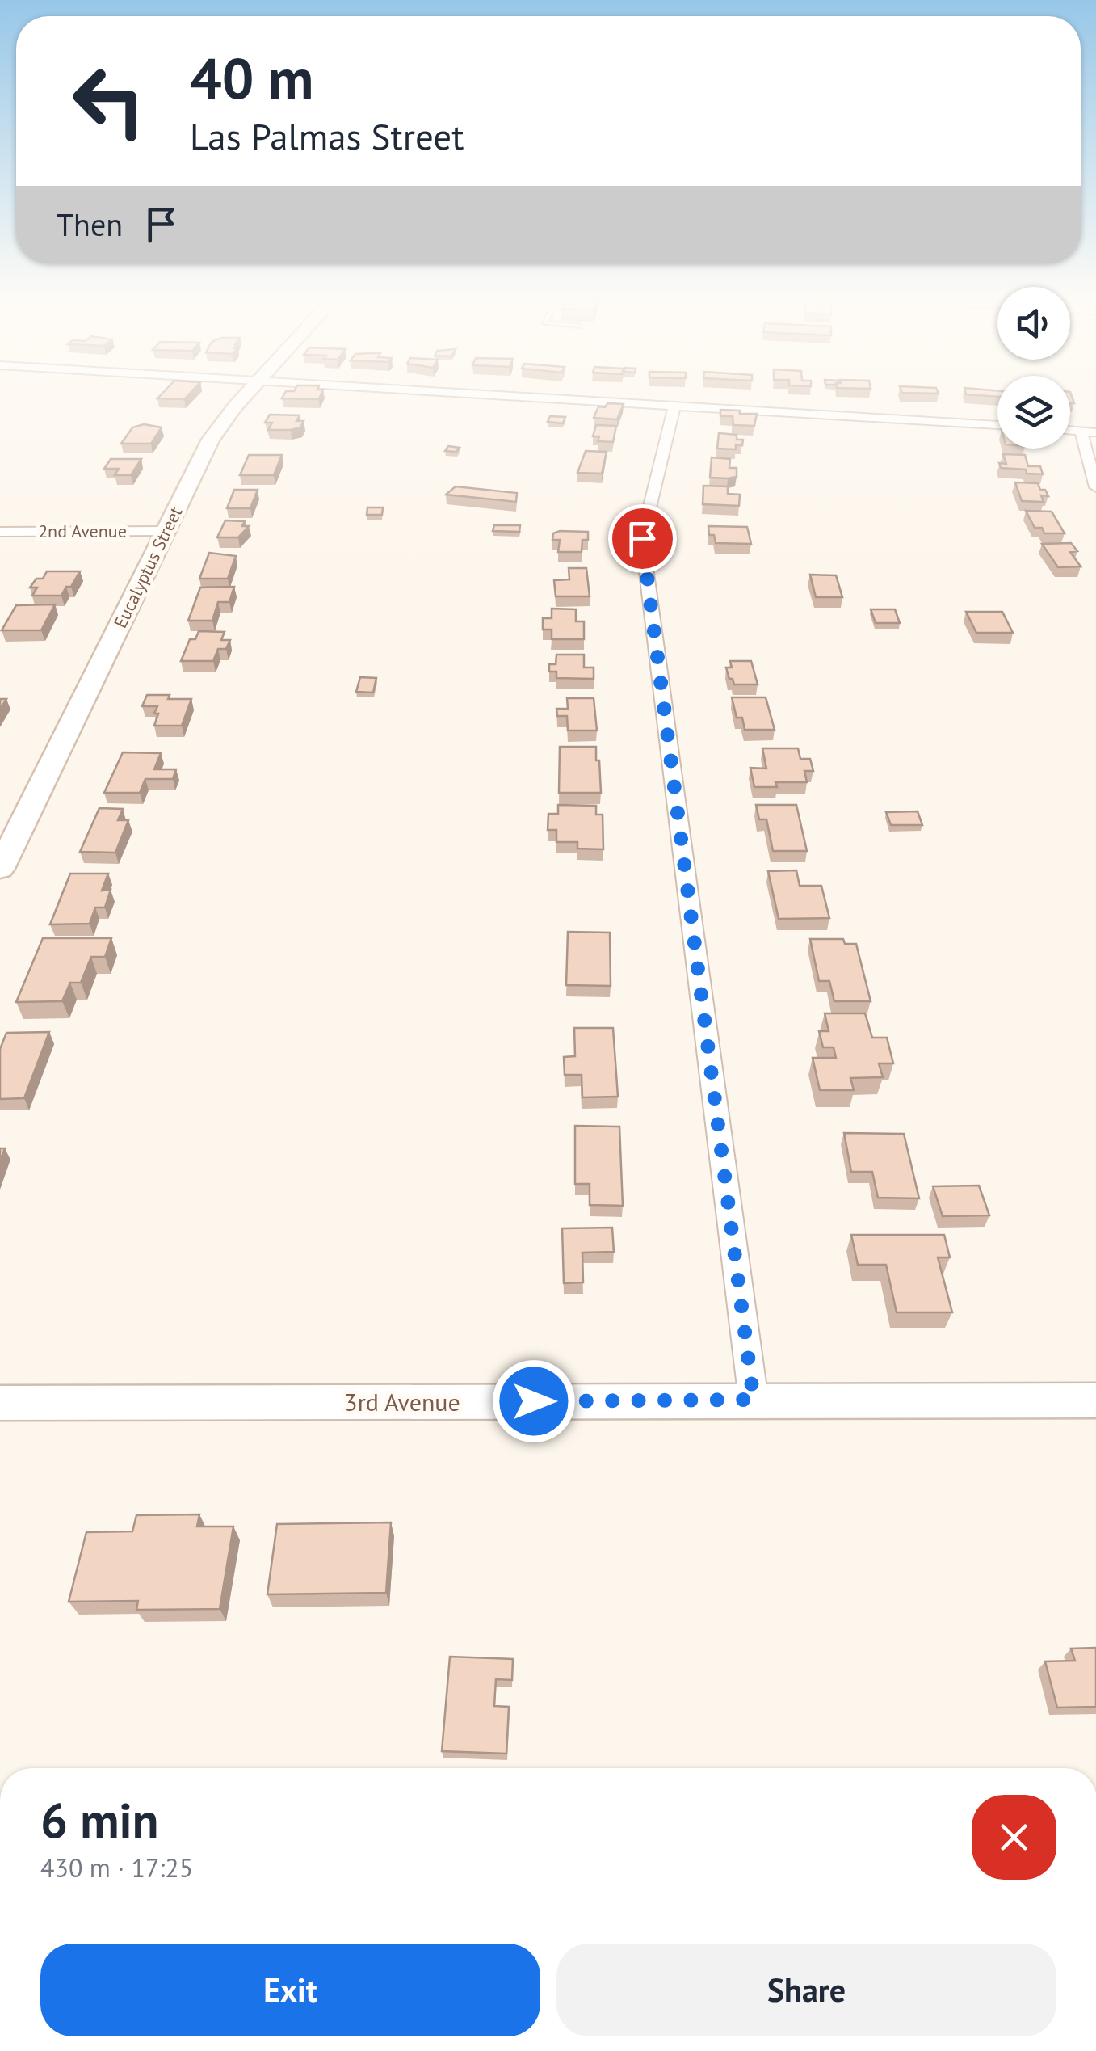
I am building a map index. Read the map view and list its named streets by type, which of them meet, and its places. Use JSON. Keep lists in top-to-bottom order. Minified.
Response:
{"streets":{"main road":["Eucalyptus Street"],"street":["2nd Avenue","3rd Avenue"]},"crossings":[["2nd Avenue","Eucalyptus Street"]],"page":{"turn":["40 m","Las Palmas Street"],"then":"Then","heading":["6 min","430 m · 17:25"],"buttons":["Exit","Share"]}}
